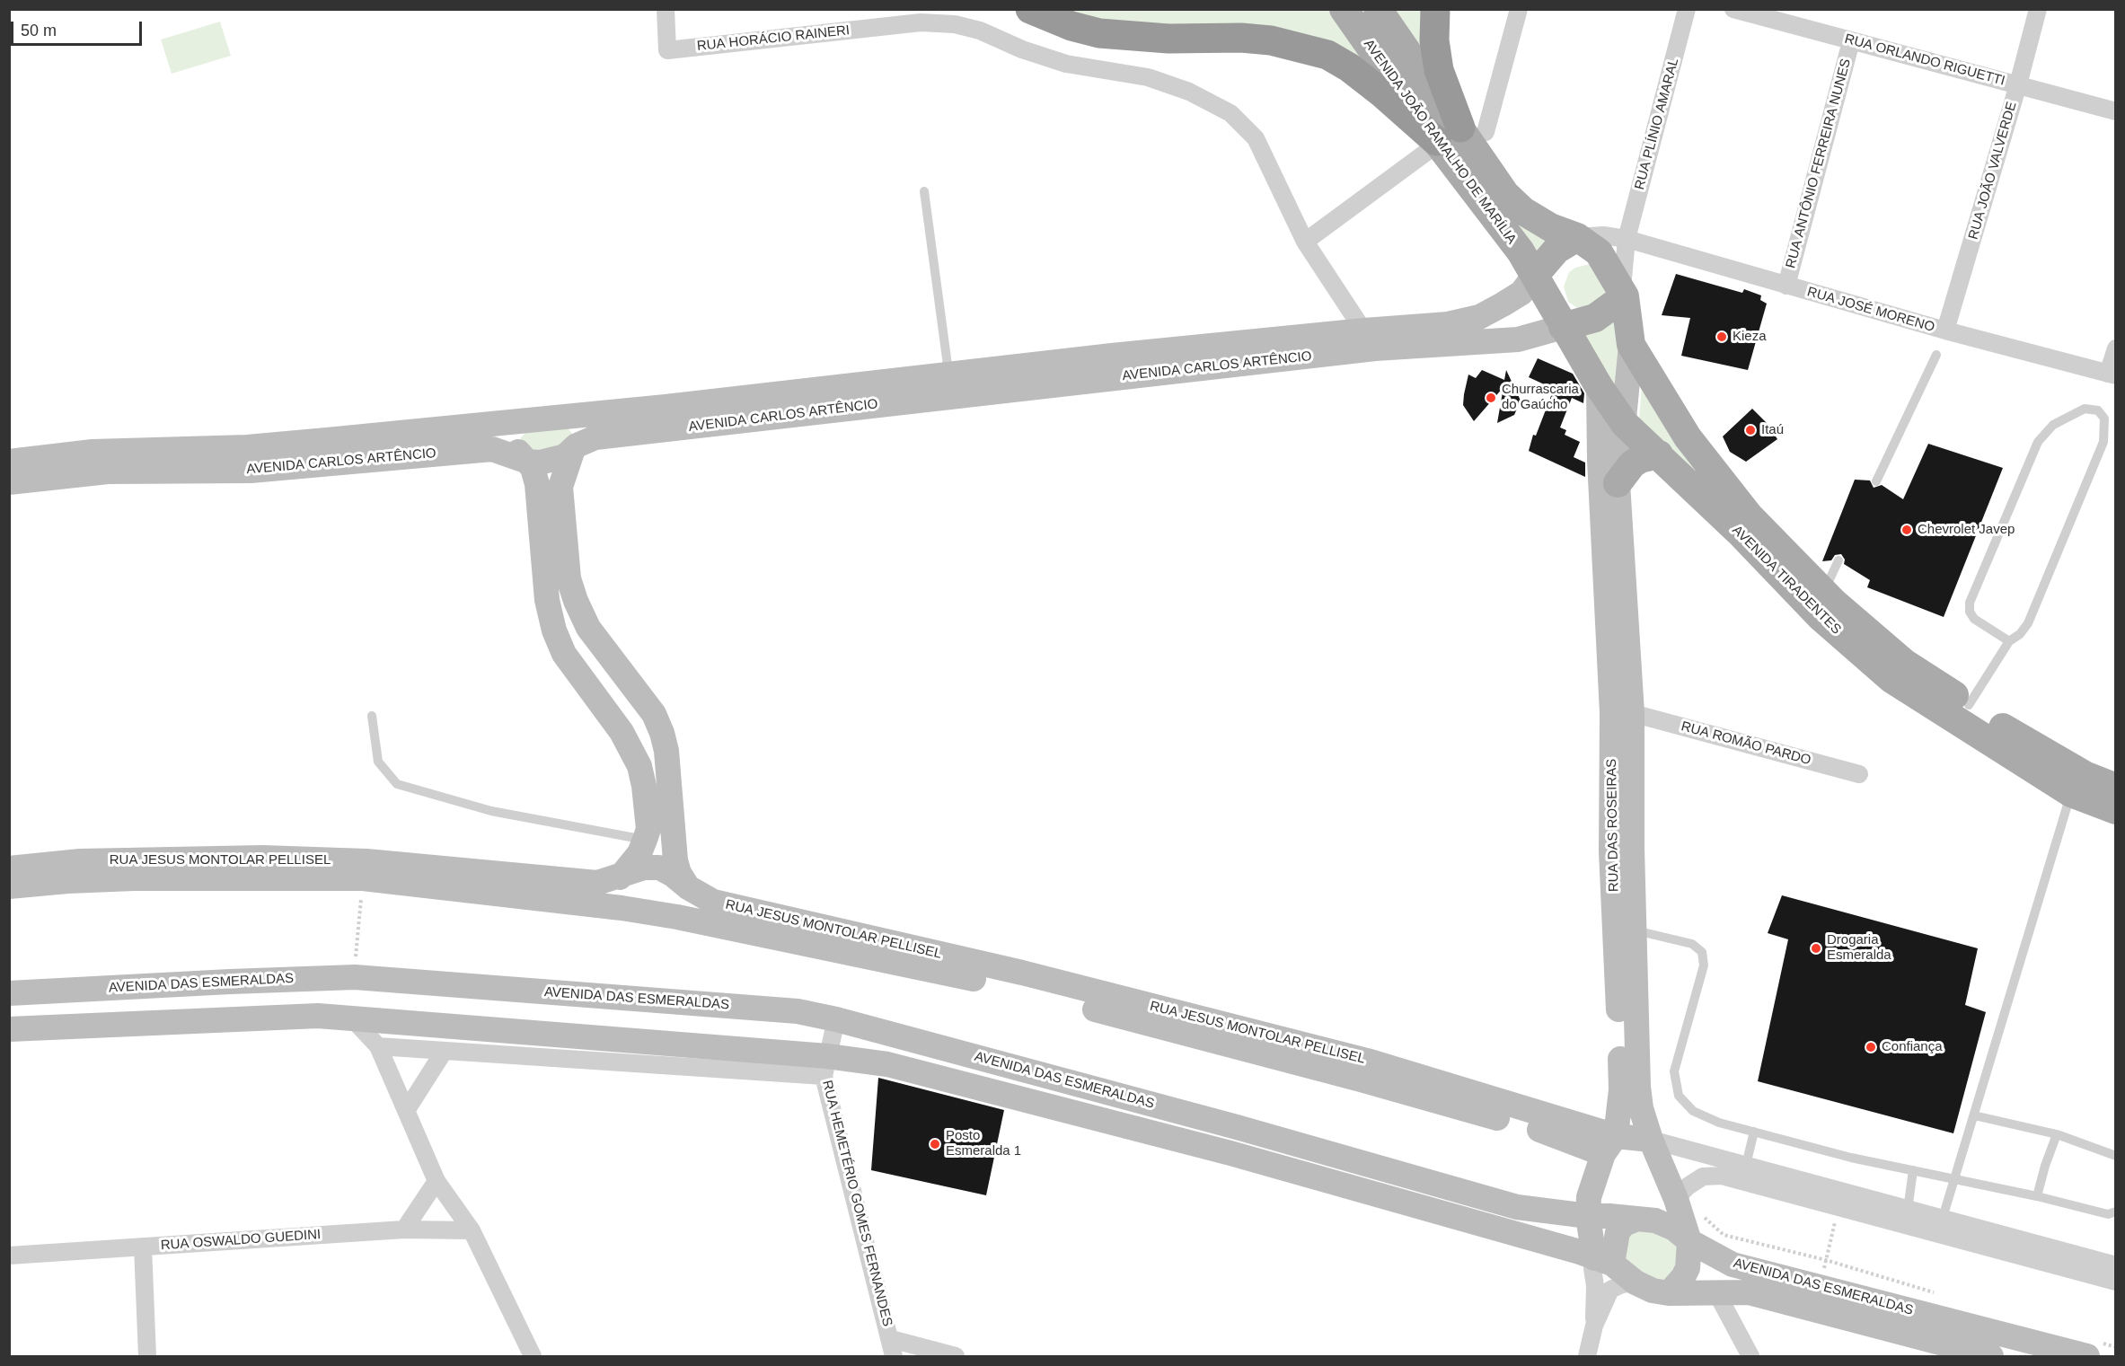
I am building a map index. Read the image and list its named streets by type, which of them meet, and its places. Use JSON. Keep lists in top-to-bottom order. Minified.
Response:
{"streets":{"main road":["AVENIDA JOÃO RAMALHO DE MARÍLIA","AVENIDA CARLOS ARTÊNCIO","AVENIDA TIRADENTES","RUA DAS ROSEIRAS","RUA JESUS MONTOLAR PELLISEL","AVENIDA DAS ESMERALDAS"],"street":["RUA HORÁCIO RAINERI","RUA ORLANDO RIGUETTI","RUA PLÍNIO AMARAL","RUA ANTÔNIO FERREIRA NUNES","RUA JOÃO VALVERDE","RUA JOSÉ MORENO","RUA ROMÃO PARDO","RUA HEMETÉRIO GOMES FERNANDES","RUA OSWALDO GUEDINI"]},"crossings":[["RUA ORLANDO RIGUETTI","RUA ANTÔNIO FERREIRA NUNES"],["RUA ORLANDO RIGUETTI","RUA JOÃO VALVERDE"],["RUA PLÍNIO AMARAL","AVENIDA JOÃO RAMALHO DE MARÍLIA"],["RUA PLÍNIO AMARAL","RUA JOSÉ MORENO"],["RUA PLÍNIO AMARAL","AVENIDA CARLOS ARTÊNCIO"],["RUA PLÍNIO AMARAL","AVENIDA TIRADENTES"],["AVENIDA JOÃO RAMALHO DE MARÍLIA","RUA JOSÉ MORENO"],["AVENIDA JOÃO RAMALHO DE MARÍLIA","AVENIDA CARLOS ARTÊNCIO"],["AVENIDA JOÃO RAMALHO DE MARÍLIA","AVENIDA TIRADENTES"],["RUA ANTÔNIO FERREIRA NUNES","RUA JOSÉ MORENO"],["RUA JOÃO VALVERDE","RUA JOSÉ MORENO"],["RUA JOSÉ MORENO","AVENIDA CARLOS ARTÊNCIO"],["RUA JOSÉ MORENO","AVENIDA TIRADENTES"],["AVENIDA CARLOS ARTÊNCIO","AVENIDA TIRADENTES"],["AVENIDA TIRADENTES","RUA DAS ROSEIRAS"],["RUA ROMÃO PARDO","RUA DAS ROSEIRAS"],["RUA DAS ROSEIRAS","RUA JESUS MONTOLAR PELLISEL"],["RUA DAS ROSEIRAS","AVENIDA DAS ESMERALDAS"],["AVENIDA DAS ESMERALDAS","RUA HEMETÉRIO GOMES FERNANDES"]],"places":["Kieza","Churrascaria do Gaúcho","Itaú","Chevrolet Javep","Drogaria Esmeralda","Confiança","Posto Esmeralda 1"],"scale_bar":"50 m"}
